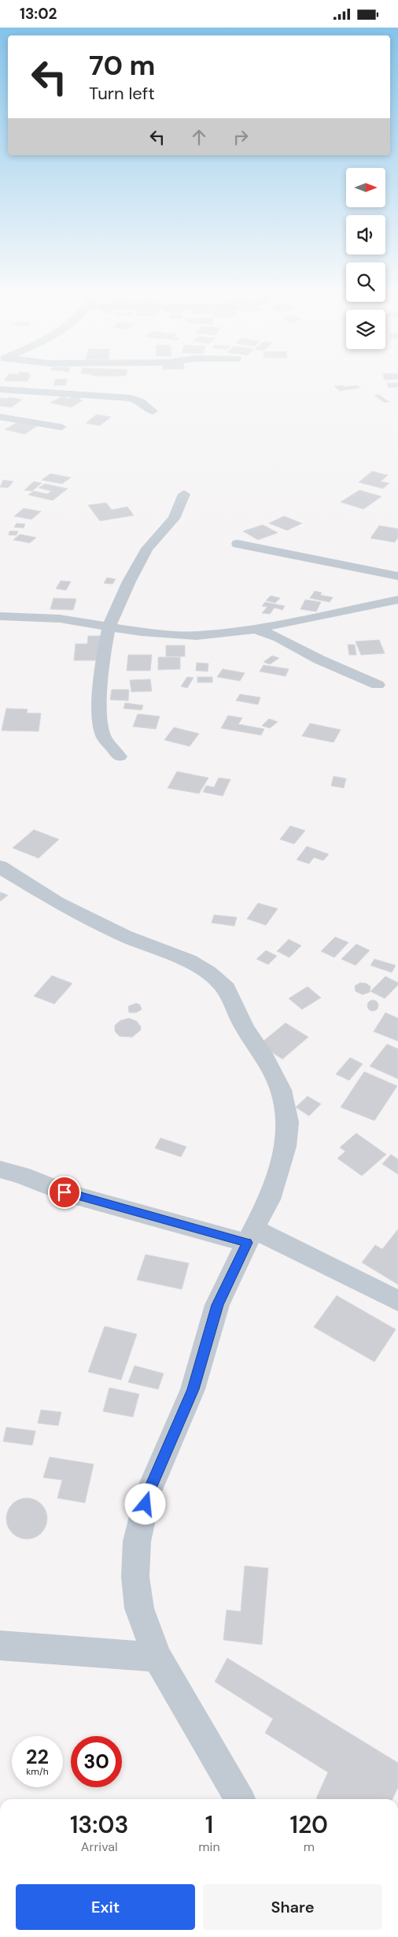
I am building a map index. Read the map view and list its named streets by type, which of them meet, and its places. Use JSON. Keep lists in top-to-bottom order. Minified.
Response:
{"north":"right","page":{"status":"13:02","turn":["70 m","Turn left"],"speed":"22 km/h","limit":"30","eta":["13:03","Arrival","1","min","120","m"],"buttons":["Exit","Share"]}}
